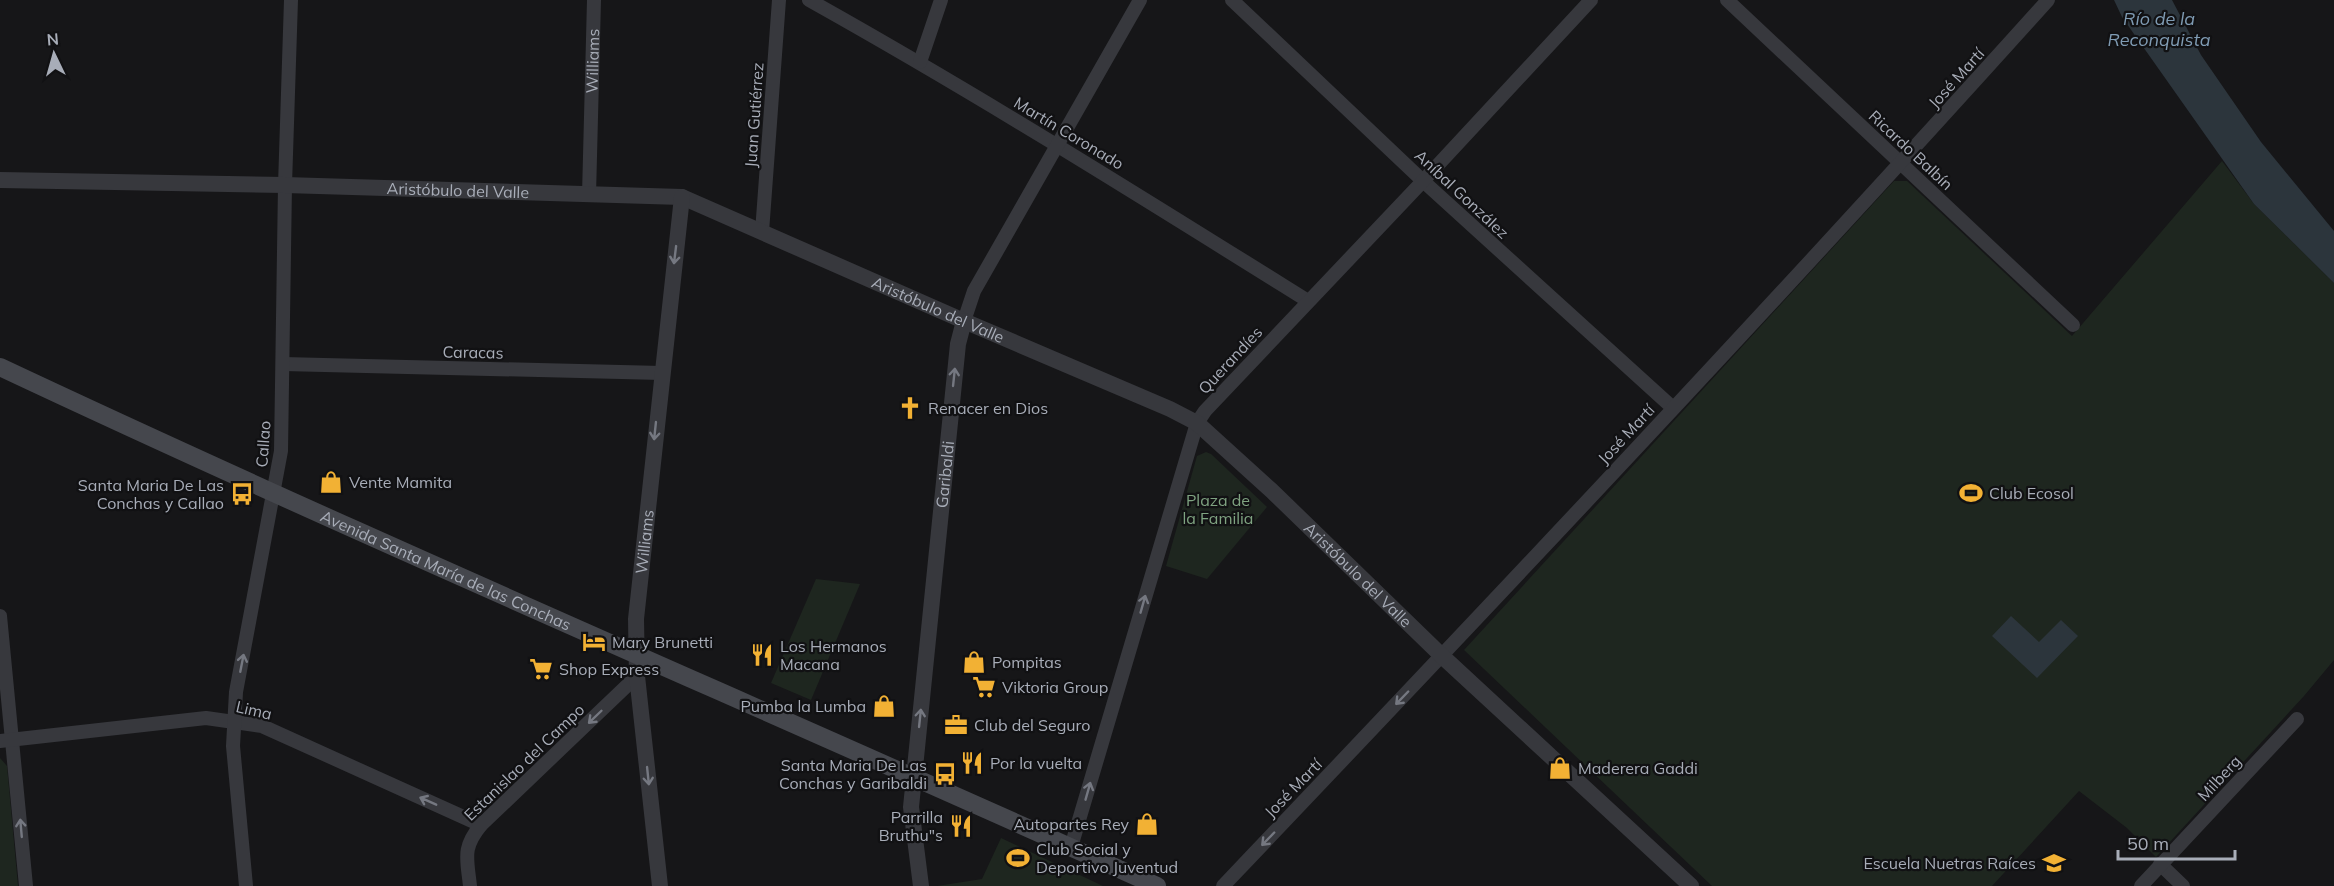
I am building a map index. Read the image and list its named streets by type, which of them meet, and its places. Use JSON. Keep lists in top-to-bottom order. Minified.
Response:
{"streets":{"main road":["Avenida Santa María de las Conchas"],"street":["Williams","José Martí","Juan Gutiérrez","Martín Coronado","Ricardo Balbín","Aristóbulo del Valle","Aníbal González","Caracas","Querandíes","Callao","Garibaldi","Lima","Estanislao del Campo","Milberg"]},"crossings":[["Williams","Aristóbulo del Valle"],["Williams","Caracas"],["Williams","Avenida Santa María de las Conchas"],["Williams","Estanislao del Campo"],["José Martí","Ricardo Balbín"],["José Martí","Aristóbulo del Valle"],["José Martí","Aníbal González"],["Juan Gutiérrez","Aristóbulo del Valle"],["Martín Coronado","Querandíes"],["Martín Coronado","Garibaldi"],["Aristóbulo del Valle","Querandíes"],["Aristóbulo del Valle","Callao"],["Aristóbulo del Valle","Garibaldi"],["Aníbal González","Querandíes"],["Caracas","Callao"],["Querandíes","Avenida Santa María de las Conchas"],["Callao","Avenida Santa María de las Conchas"],["Callao","Lima"],["Garibaldi","Avenida Santa María de las Conchas"],["Lima","Estanislao del Campo"]],"one_way":["Williams","Querandíes","Garibaldi","Lima","Estanislao del Campo"],"water":["Río de la Reconquista"],"parks":["Plaza de la Familia"],"places":{"church":["Renacer en Dios"],"shop":["Vente Mamita","Pompitas","Pumba la Lumba","Maderera Gaddi","Autopartes Rey"],"sports":["Club Ecosol","Club Social y Deportivo Juventud"],"bus stop":["Santa Maria De Las Conchas y Callao","Santa Maria De Las Conchas y Garibaldi"],"hotel":["Mary Brunetti"],"restaurant":["Los Hermanos Macana","Por la vuelta","Parrilla Bruthu\"s"],"supermarket":["Shop Express","Viktoria Group"],"office":["Club del Seguro"],"school or university":["Escuela Nuetras Raíces"]},"scale_bar":"50 m","north":"top"}
